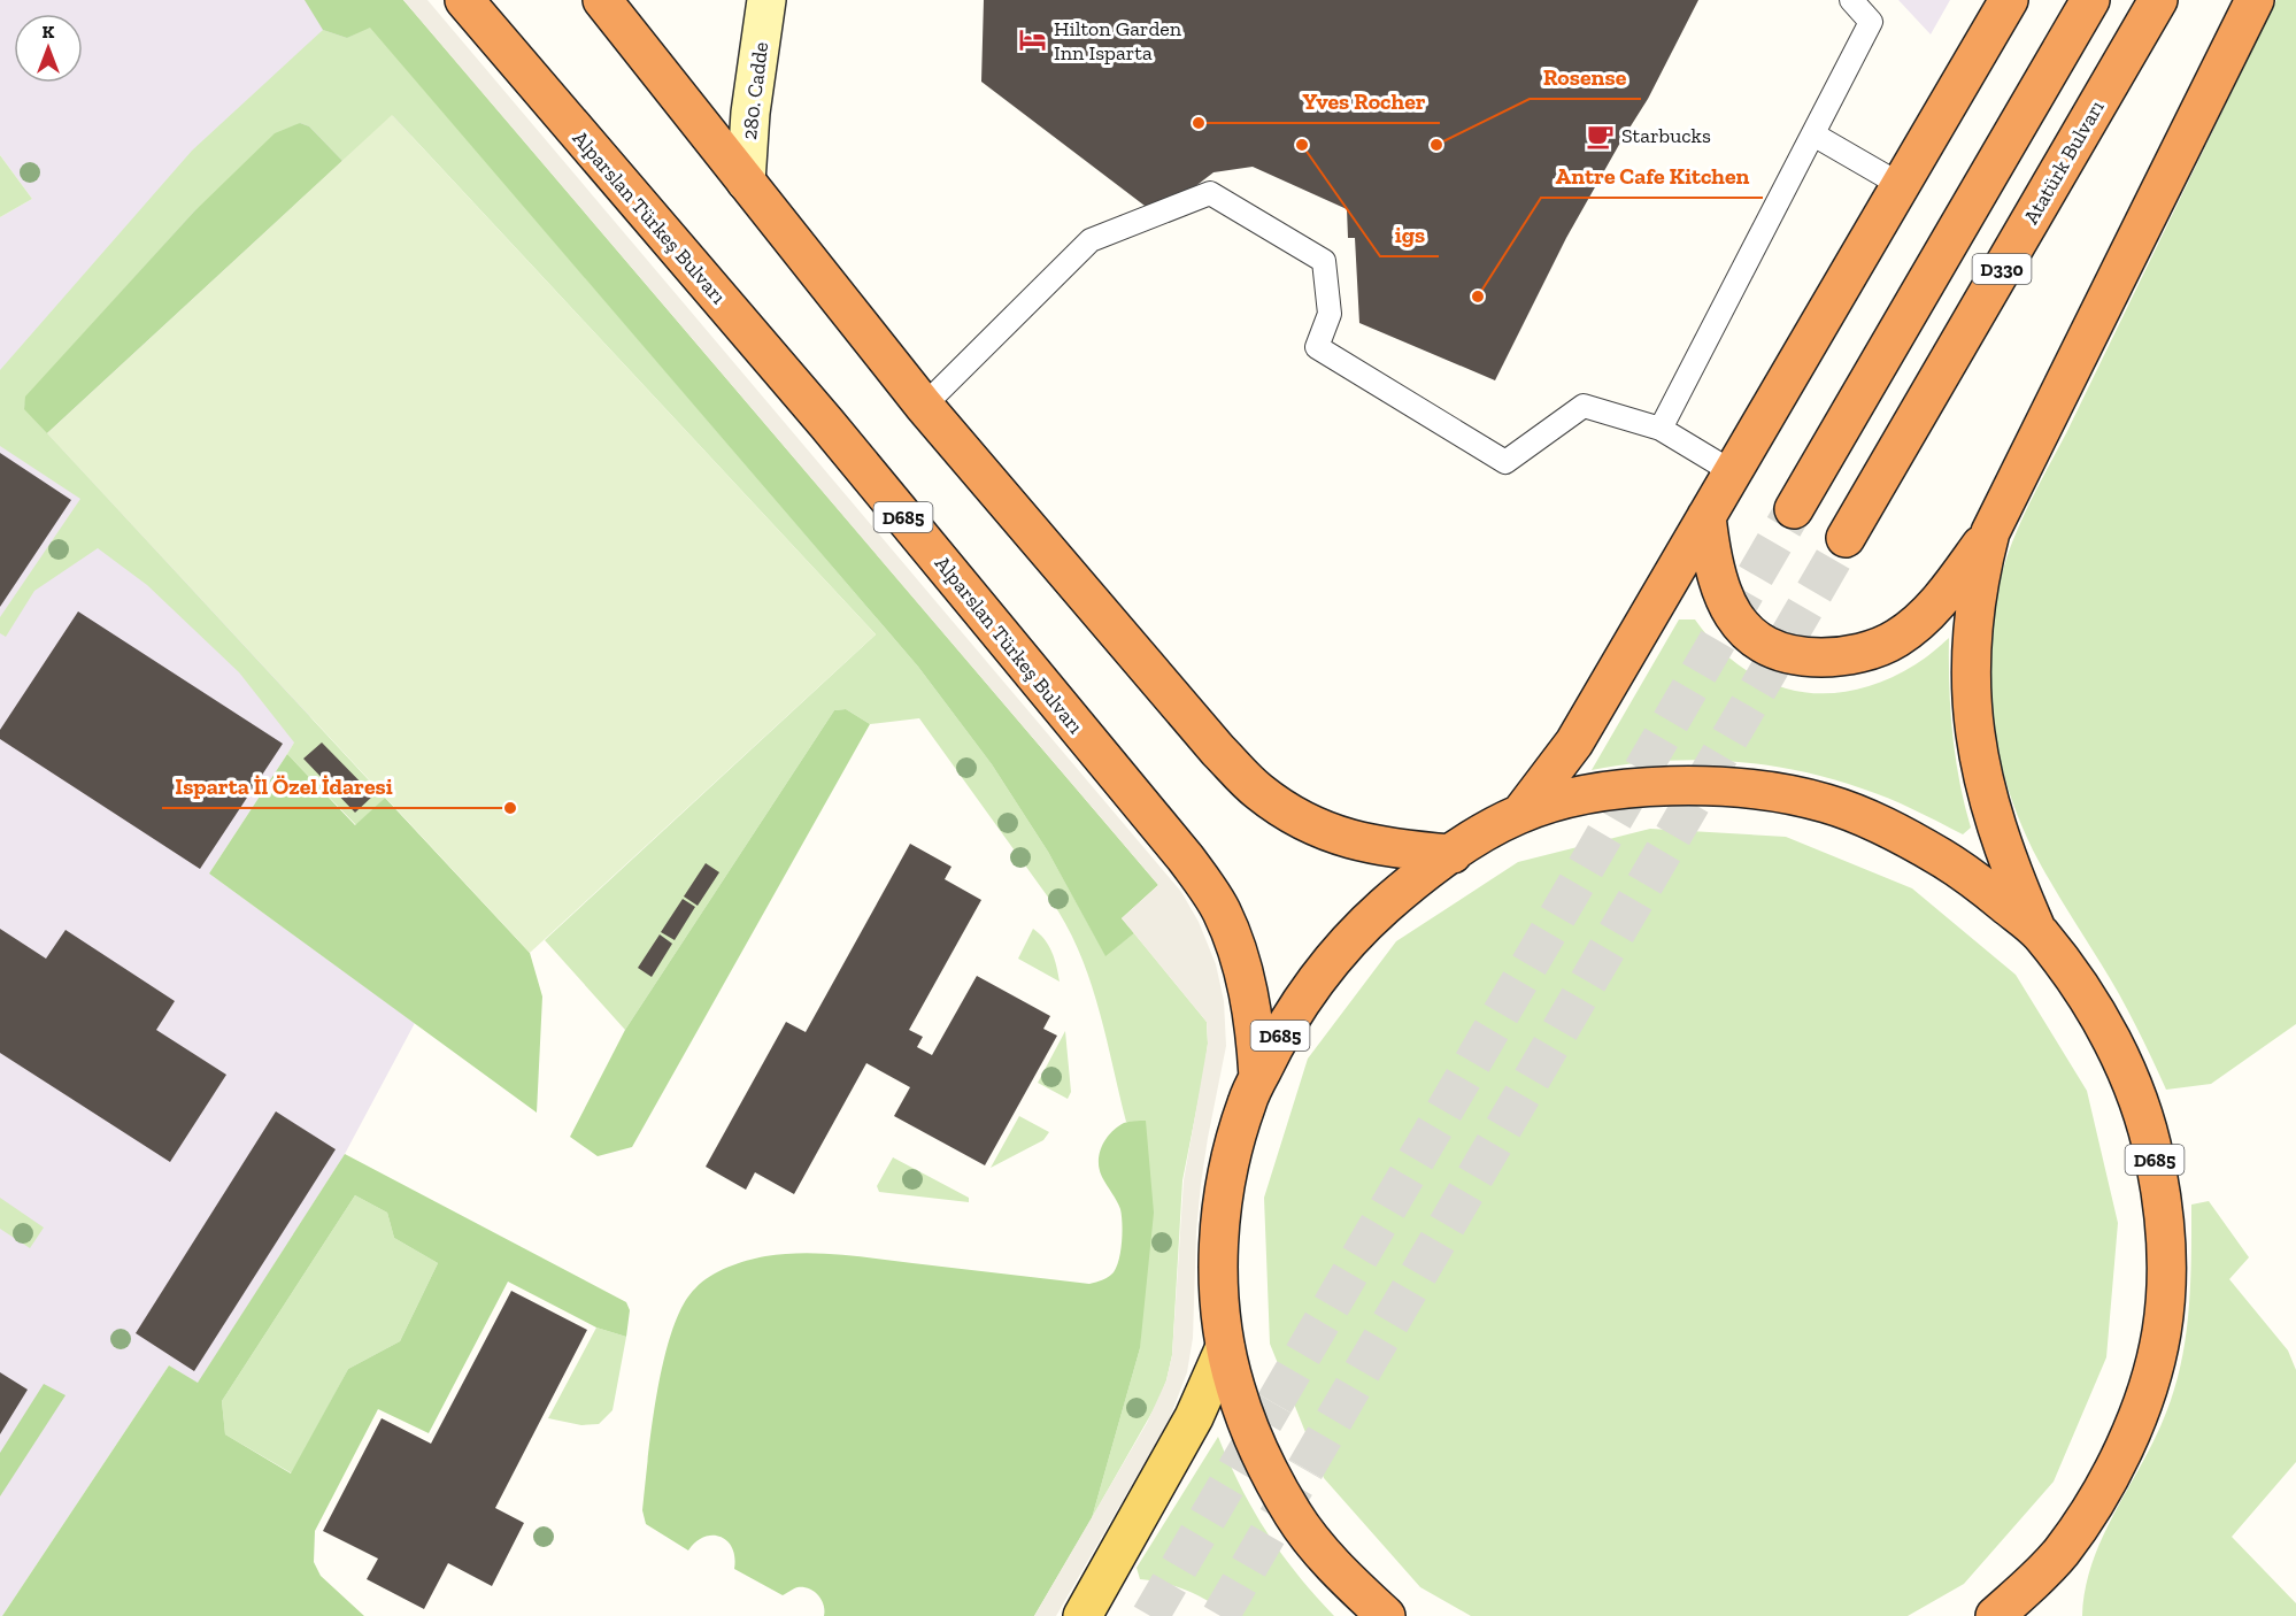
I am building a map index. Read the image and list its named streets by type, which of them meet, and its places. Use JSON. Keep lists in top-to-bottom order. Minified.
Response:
{"streets":{"highway":["Atatürk Bulvarı","Alparslan Türkeş Bulvarı","D330","D685"],"street":["280. Cadde"]},"crossings":[["Alparslan Türkeş Bulvarı","D685"]],"places":{"hotel":["Hilton Garden Inn Isparta"],"other":["Yves Rocher","igs","Rosense","Antre Cafe Kitchen","Isparta İl Özel İdaresi"],"cafe":["Starbucks"]},"north":"top"}
